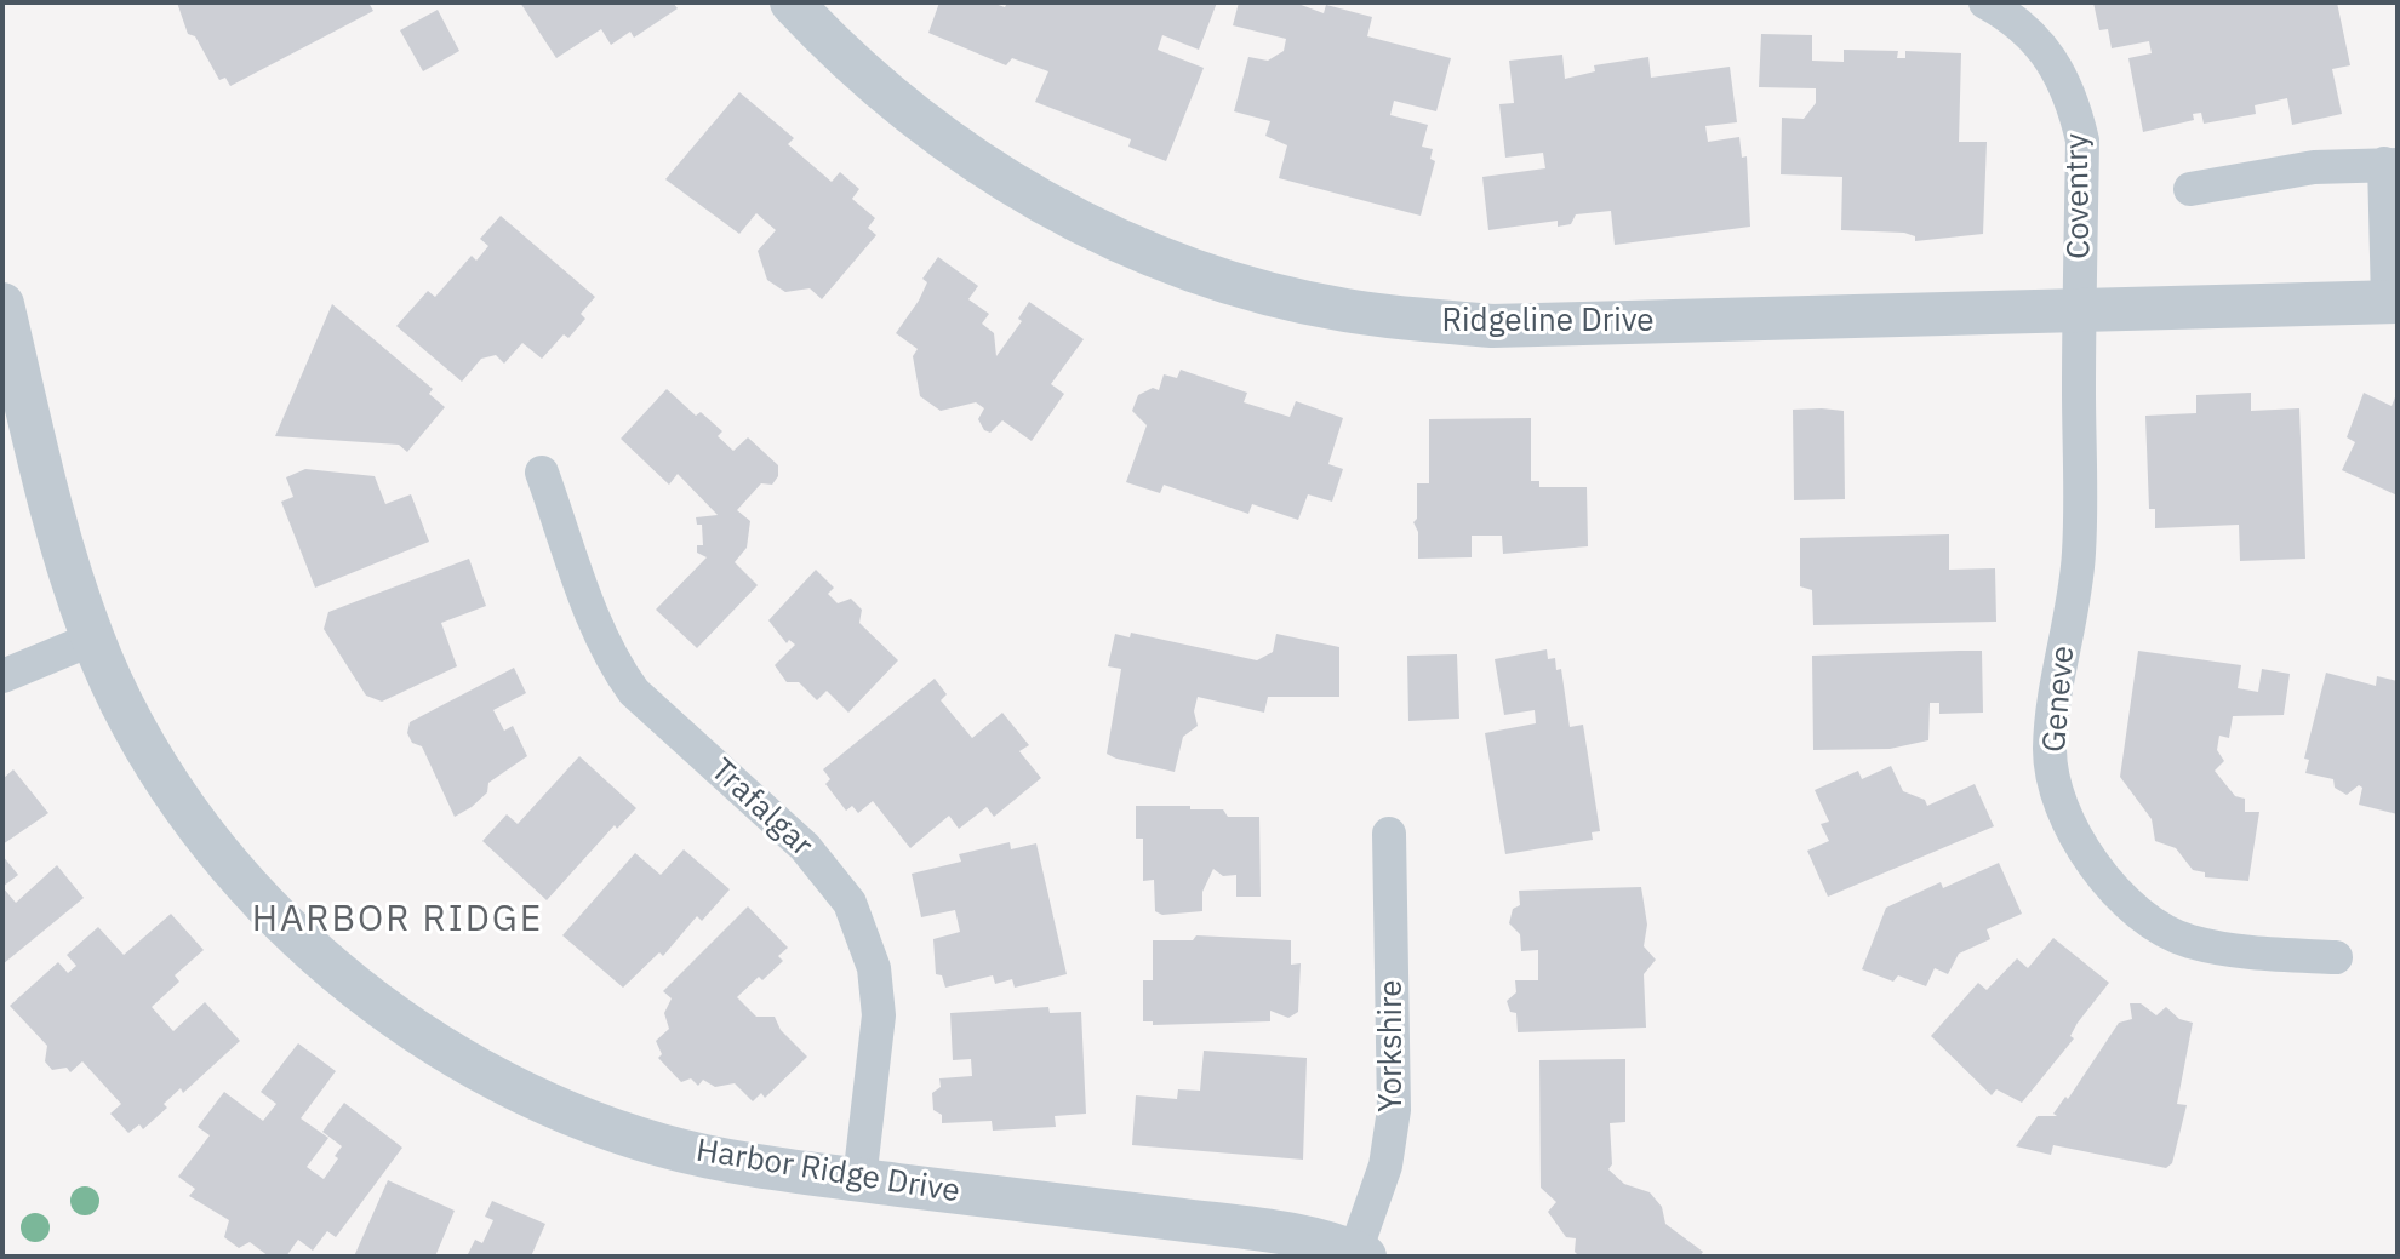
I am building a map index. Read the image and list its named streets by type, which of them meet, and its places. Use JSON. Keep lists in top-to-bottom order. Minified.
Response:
{"streets":{"street":["Coventry","Ridgeline Drive","Geneve","Trafalgar","Yorkshire","Harbor Ridge Drive"]},"crossings":[["Coventry","Ridgeline Drive"],["Coventry","Geneve"],["Ridgeline Drive","Geneve"],["Trafalgar","Harbor Ridge Drive"],["Yorkshire","Harbor Ridge Drive"]],"districts":["HARBOR RIDGE"]}
